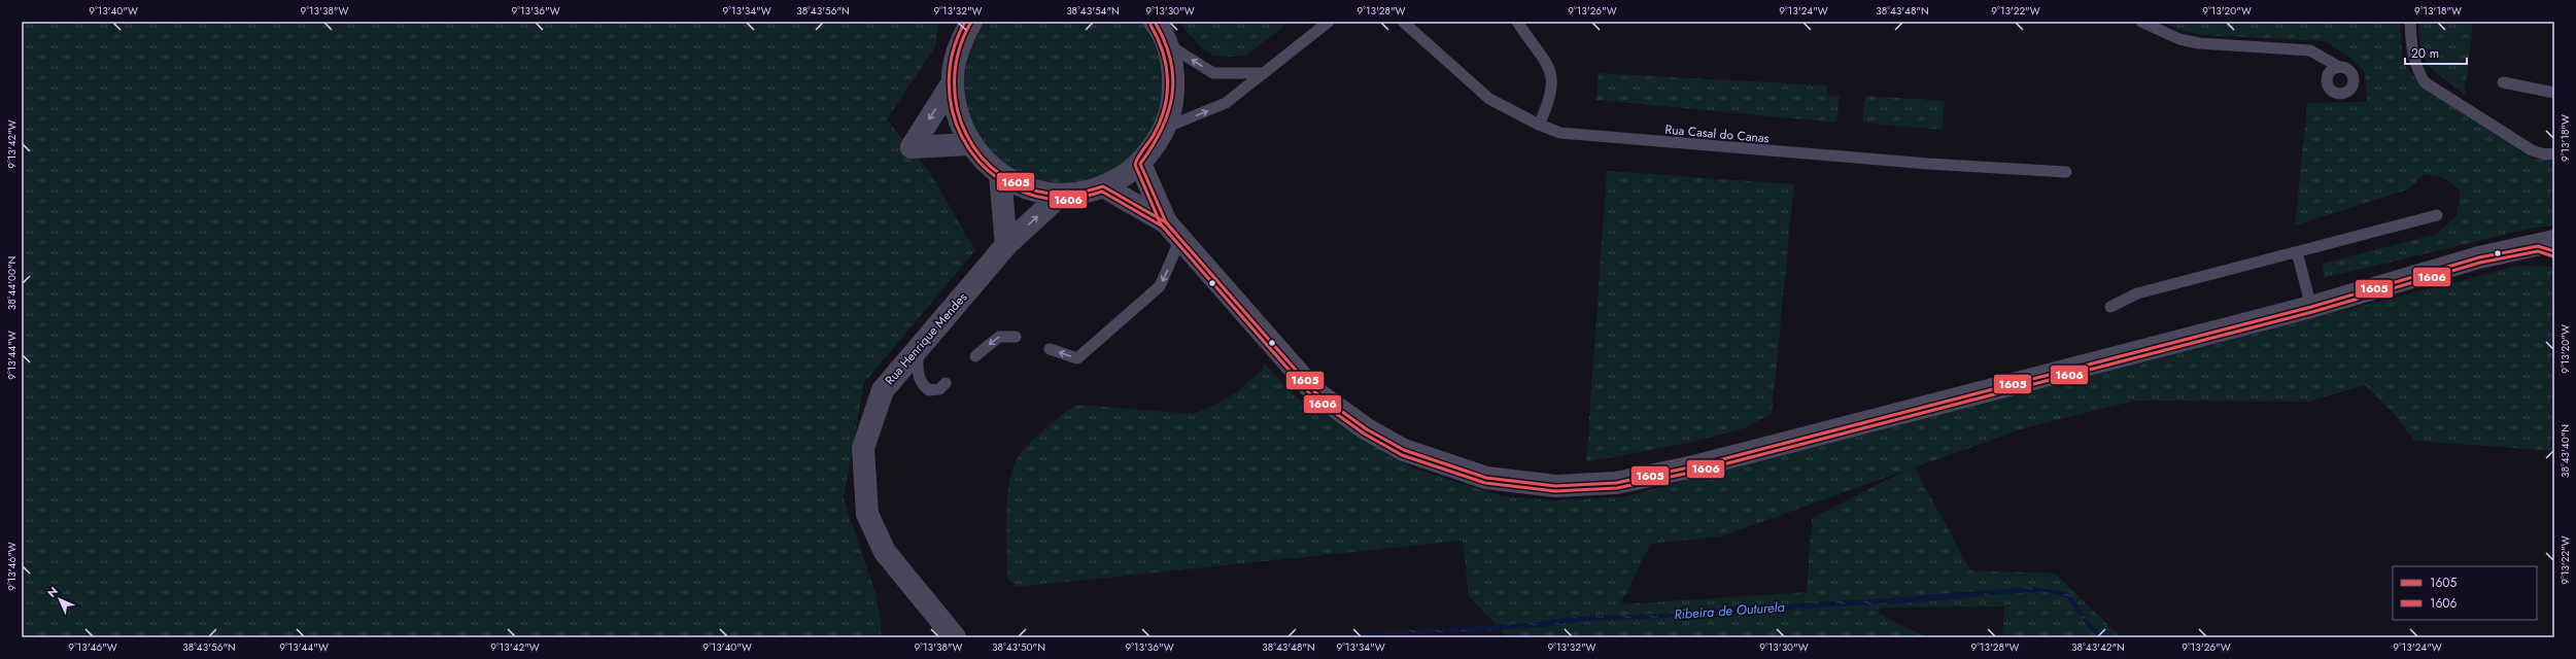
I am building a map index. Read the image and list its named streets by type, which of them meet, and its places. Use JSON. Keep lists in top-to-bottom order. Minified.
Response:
{"streets":{"street":["Rua Henrique Mendes"],"lane":["Rua Casal do Canas"]},"water":["Ribeira de Outurela"],"lines":["transit line 1605","transit line 1606"],"legend":["1605","1606"],"scale_bar":"20 m","north":"top left","coordinates":["9°13'40\"W","9°13'38\"W","9°13'36\"W","9°13'34\"W","38°43'56\"N","9°13'32\"W","38°43'54\"N","9°13'30\"W","9°13'28\"W","9°13'26\"W","9°13'24\"W","38°43'48\"N","9°13'22\"W","9°13'20\"W","9°13'18\"W","9°13'42\"W","38°44'00\"N","9°13'44\"W","38°43'40\"N","9°13'46\"W","38°43'50\"N","38°43'42\"N"]}
